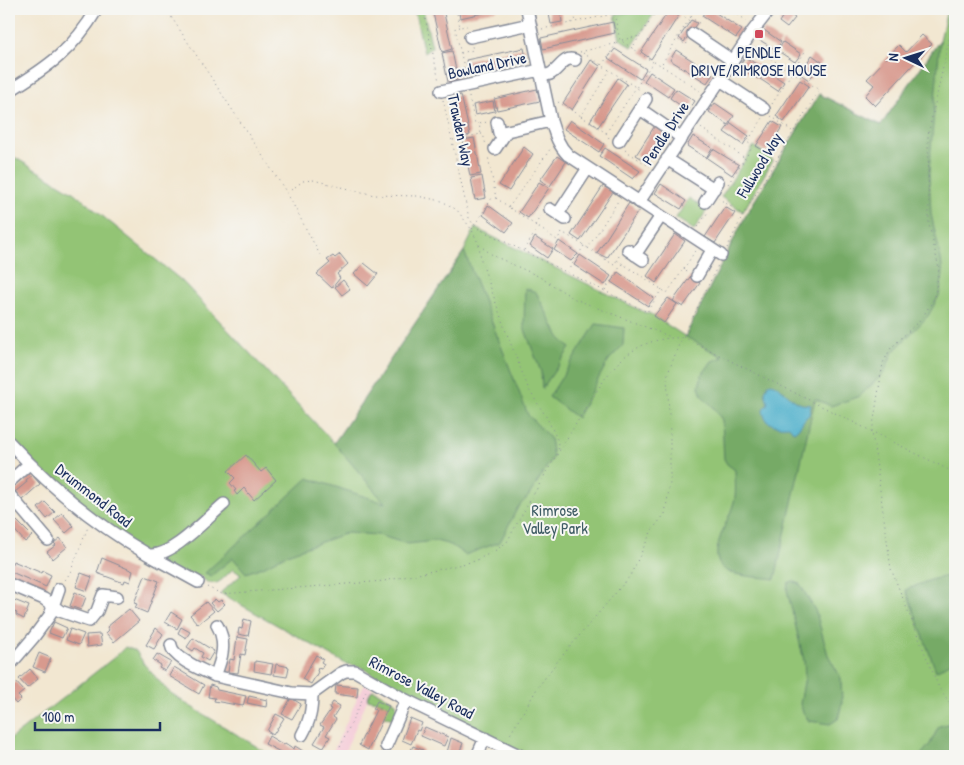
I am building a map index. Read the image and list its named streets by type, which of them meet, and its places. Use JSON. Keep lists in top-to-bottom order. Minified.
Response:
{"streets":{"street":["Bowland Drive","Pendle Drive","Drummond Road","Rimrose Valley Road"],"path":["Trawden Way","Fullwood Way"]},"crossings":[["Bowland Drive","Trawden Way"],["Bowland Drive","Pendle Drive"],["Bowland Drive","Fullwood Way"],["Pendle Drive","Fullwood Way"]],"parks":["Rimrose Valley Park"],"places":{"transit":["PENDLE DRIVE/RIMROSE HOUSE"]},"scale_bar":"100 m","north":"left"}
